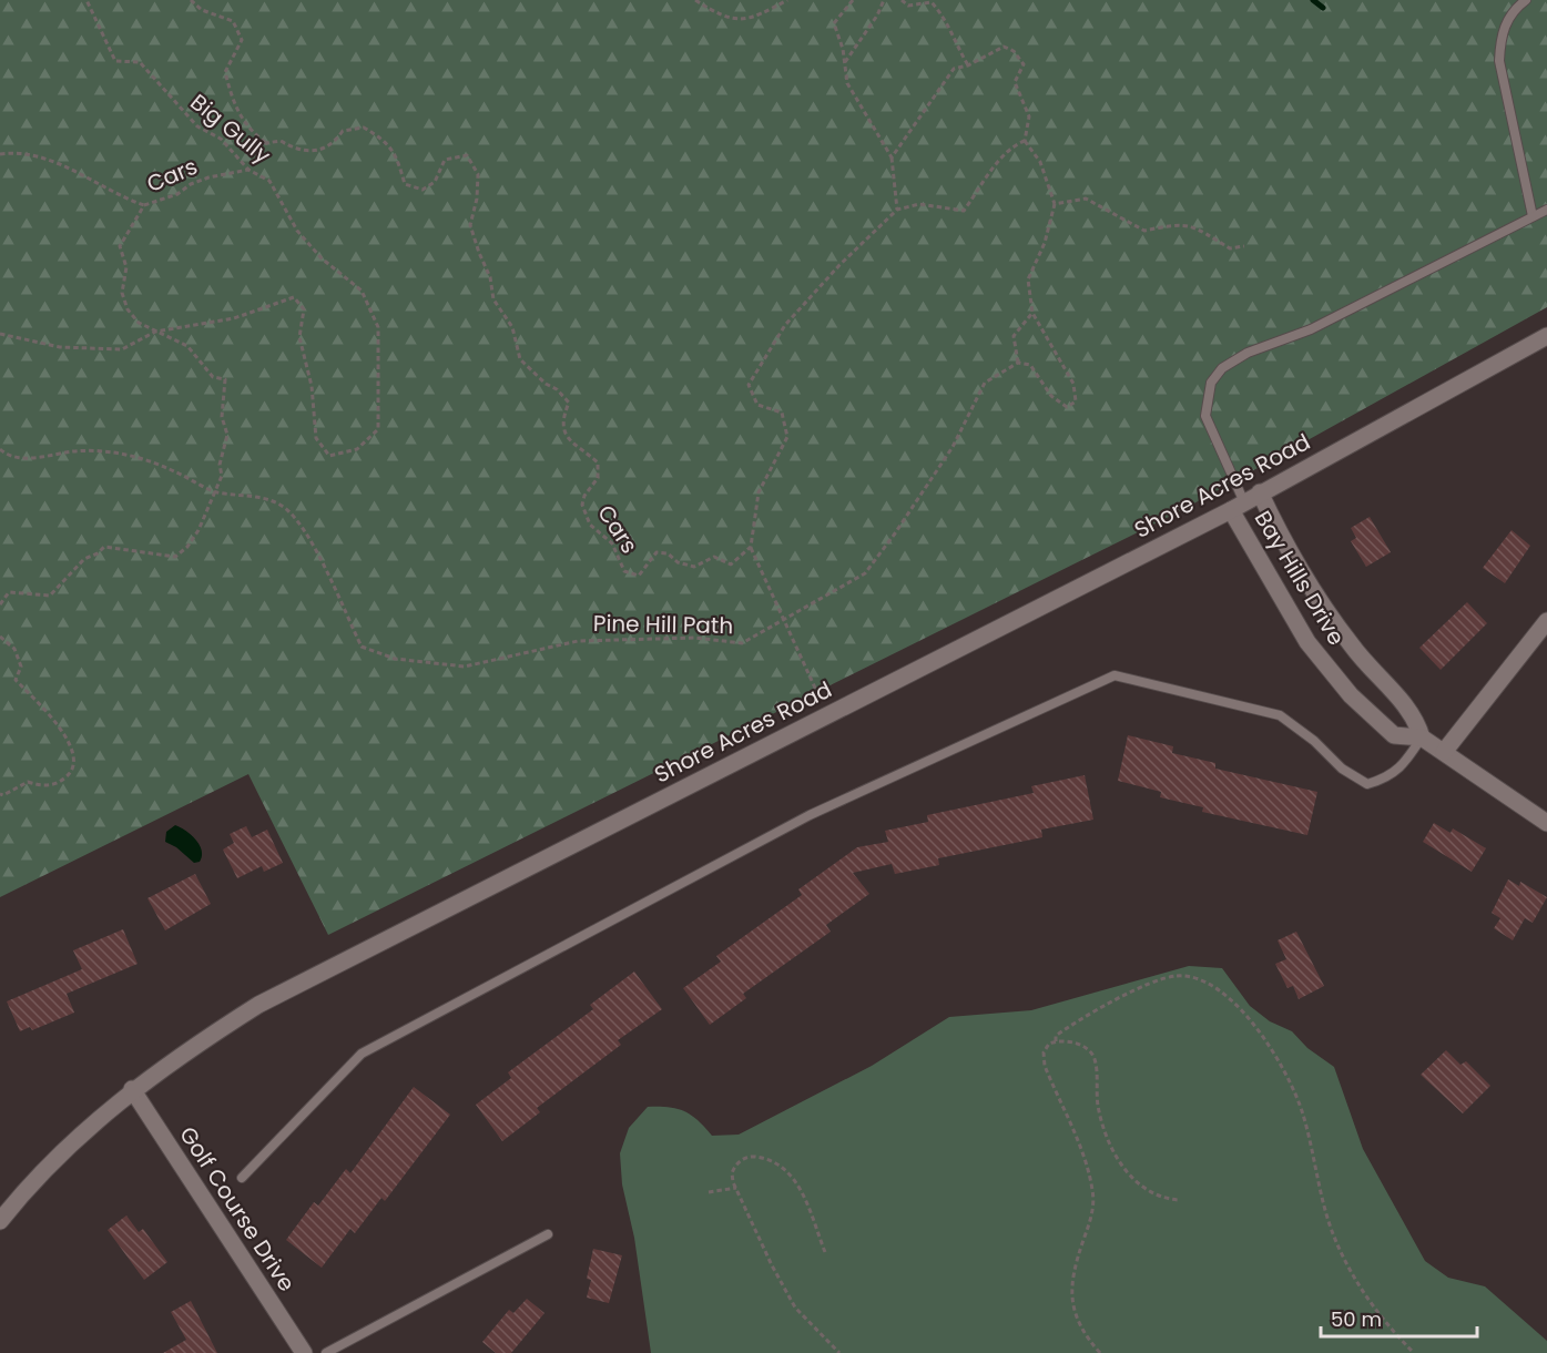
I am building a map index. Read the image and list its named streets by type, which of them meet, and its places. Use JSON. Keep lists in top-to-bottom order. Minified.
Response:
{"streets":{"street":["Shore Acres Road","Bay Hills Drive","Golf Course Drive"],"path":["Big Gully","Cars","Pine Hill Path"]},"crossings":[["Big Gully","Cars"],["Shore Acres Road","Bay Hills Drive"],["Shore Acres Road","Golf Course Drive"]],"scale_bar":"50 m"}
